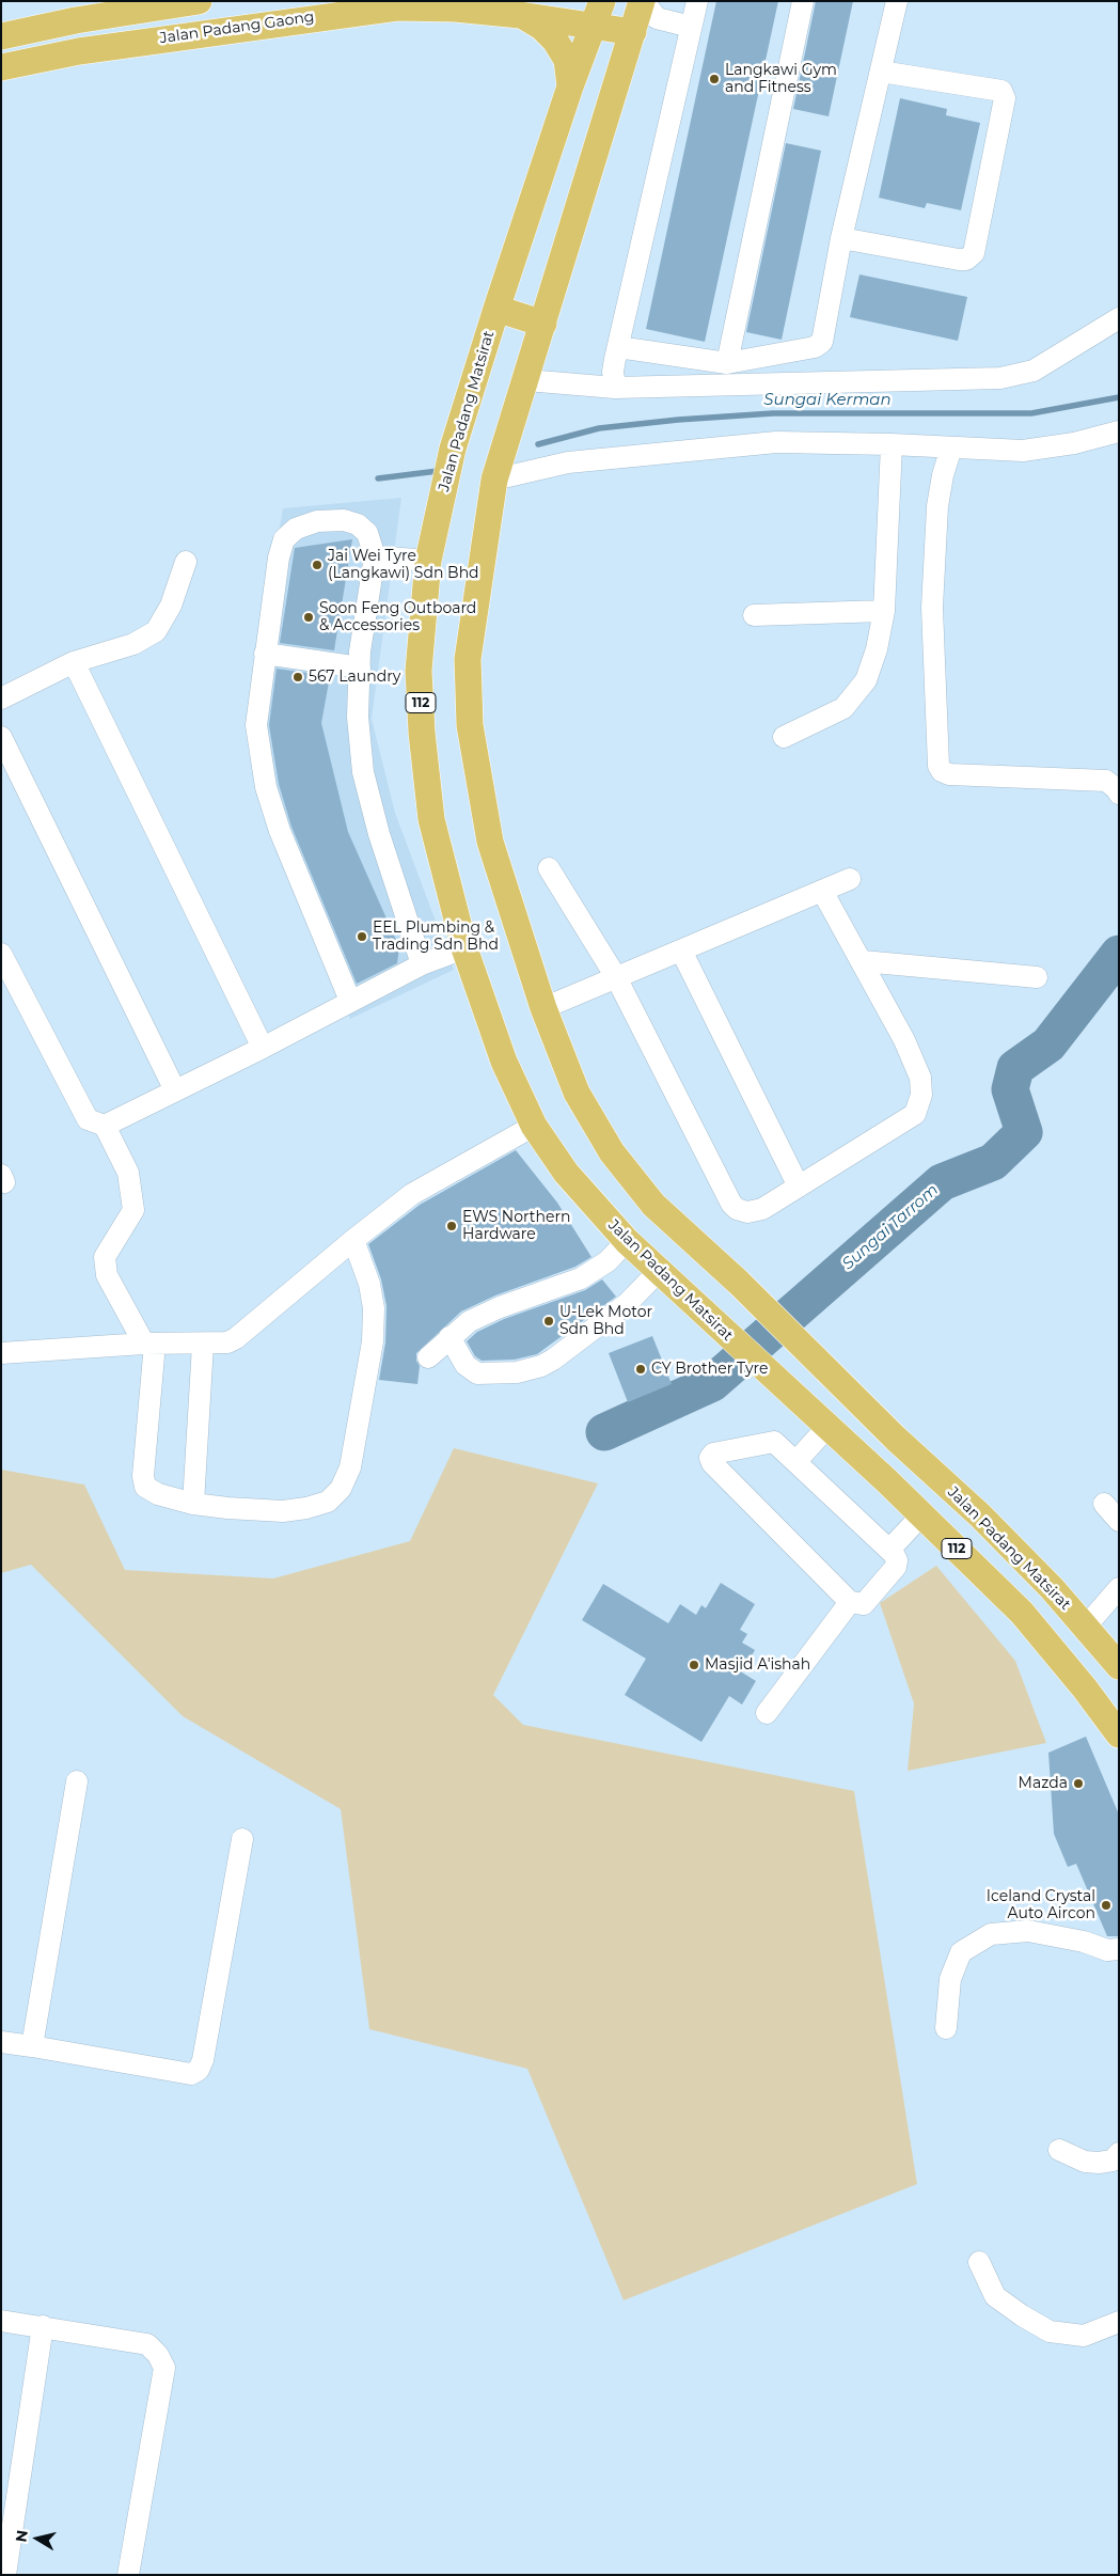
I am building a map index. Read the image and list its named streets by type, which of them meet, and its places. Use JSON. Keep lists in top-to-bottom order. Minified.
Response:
{"streets":{"main road":["Jalan Padang Gaong","Jalan Padang Matsirat","112"]},"crossings":[["Jalan Padang Gaong","Jalan Padang Matsirat"]],"water":["Sungai Kerman","Sungai Tarrom"],"places":["Langkawi Gym and Fitness","Jai Wei Tyre (Langkawi) Sdn Bhd","Soon Feng Outboard & Accessories","567 Laundry","EEL Plumbing & Trading Sdn Bhd","EWS Northern Hardware","U-Lek Motor Sdn Bhd","CY Brother Tyre","Masjid A'ishah","Mazda","Iceland Crystal Auto Aircon"],"north":"left"}
